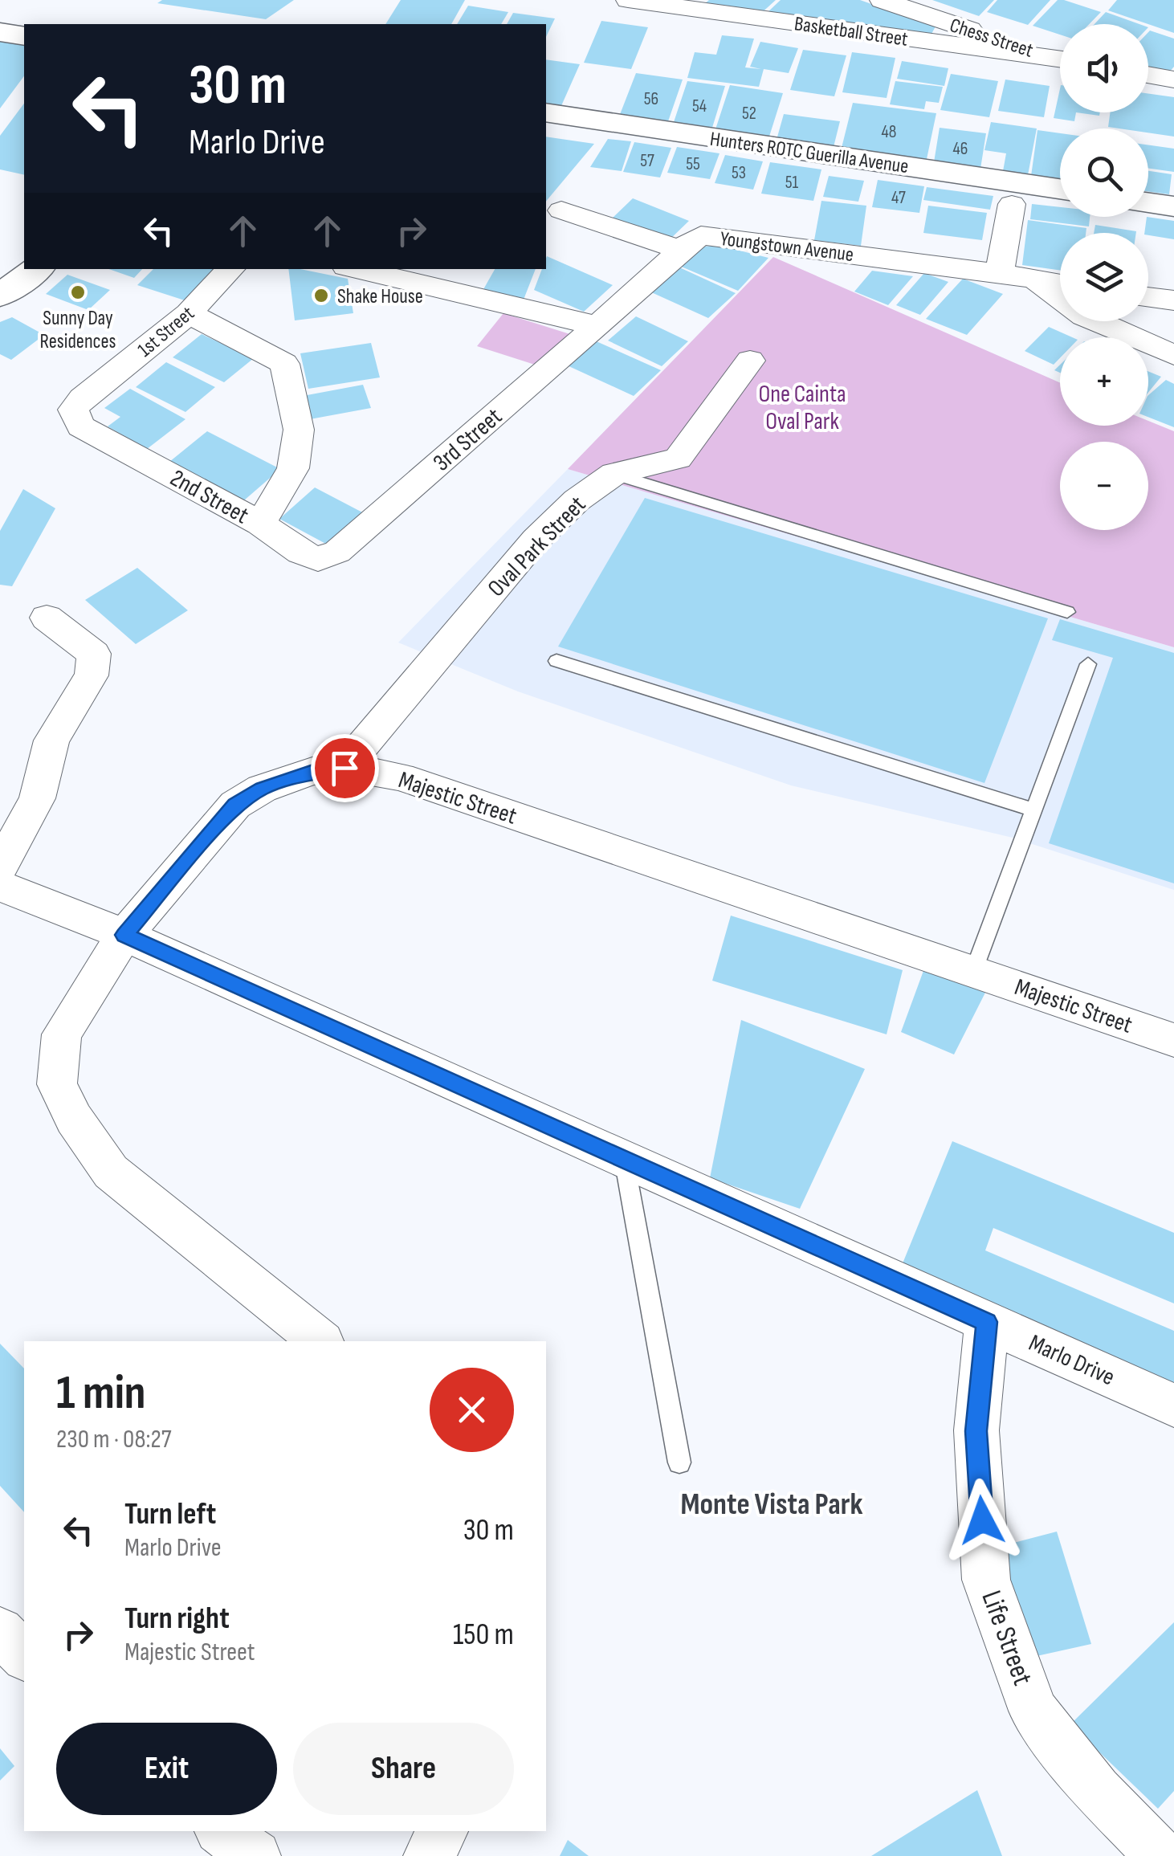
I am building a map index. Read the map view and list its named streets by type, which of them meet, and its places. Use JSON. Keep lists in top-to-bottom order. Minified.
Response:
{"streets":{"street":["Basketball Street","Chess Street","Hunters ROTC Guerilla Avenue","Youngstown Avenue","1st Street","3rd Street","2nd Street","Oval Park Street","Majestic Street","Marlo Drive","Life Street"]},"crossings":[["Youngstown Avenue","3rd Street"],["1st Street","2nd Street"],["3rd Street","2nd Street"],["Oval Park Street","Majestic Street"],["Majestic Street","Marlo Drive"],["Marlo Drive","Life Street"]],"districts":["Monte Vista Park"],"parks":["One Cainta Oval Park"],"places":["Sunny Day Residences","Shake House"],"house_numbers":["56","54","52","48","46","57","55","53","51","47"],"page":{"map_buttons":["+","−"],"turn":["30 m","Marlo Drive"],"heading":["1 min","230 m · 08:27"],"list":[{"name":"Turn left","note":"Marlo Drive","value":"30 m"},{"name":"Turn right","note":"Majestic Street","value":"150 m"}],"buttons":["Exit","Share"]}}
